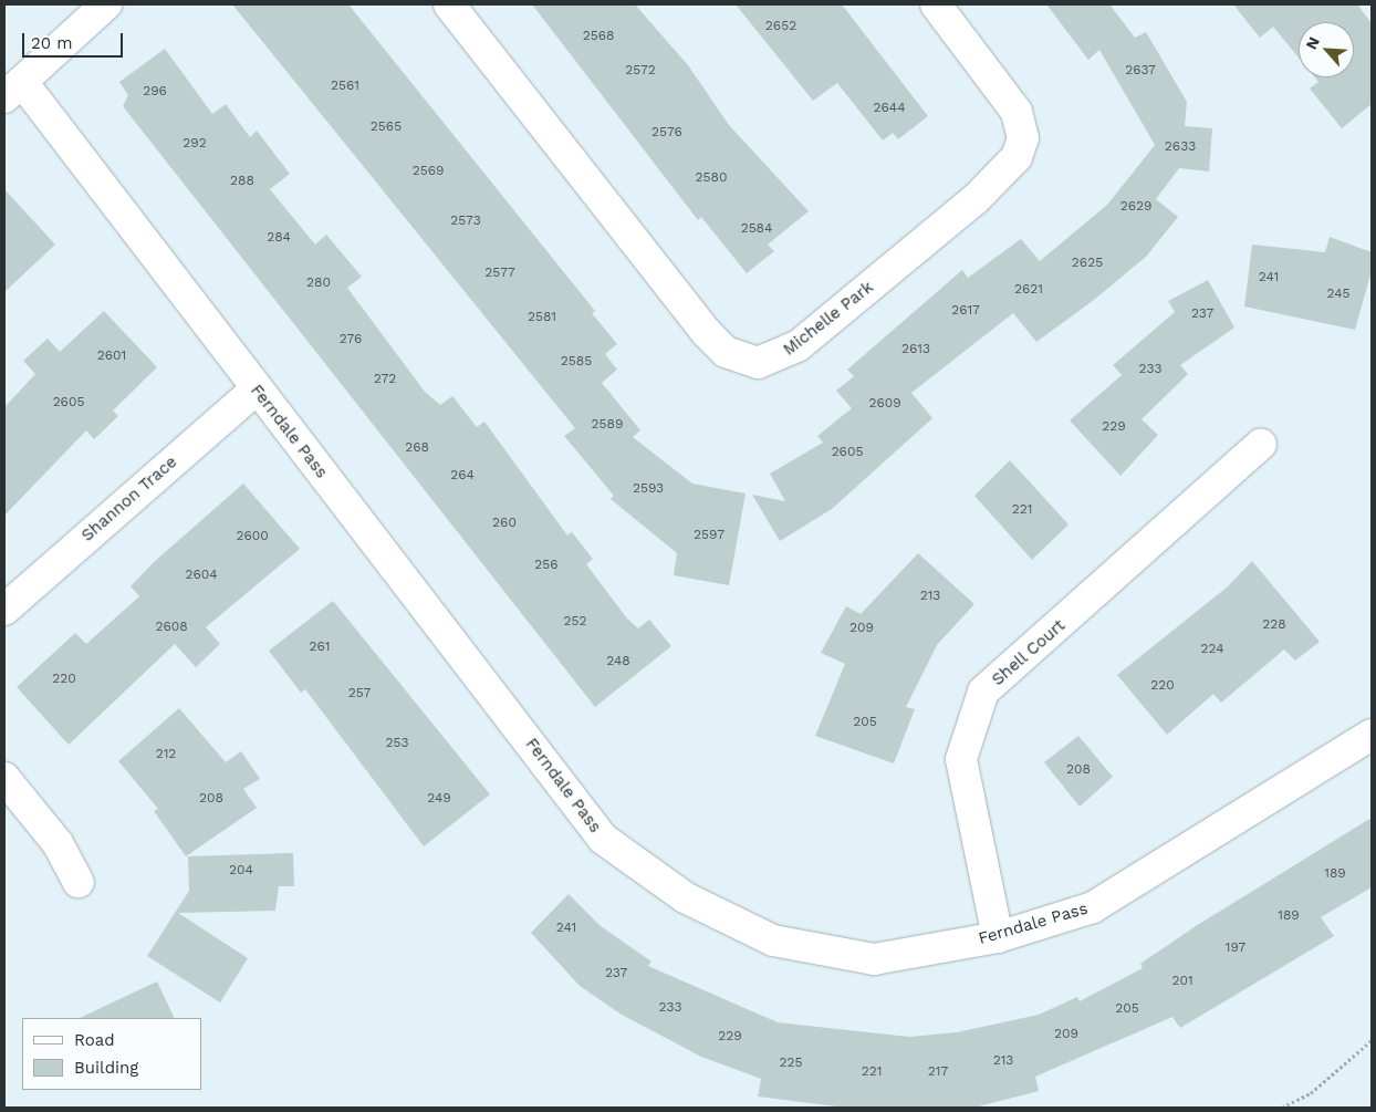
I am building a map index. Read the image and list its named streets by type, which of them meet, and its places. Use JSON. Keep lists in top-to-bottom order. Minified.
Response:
{"streets":{"street":["Michelle Park","Ferndale Pass","Shannon Trace","Shell Court"]},"crossings":[["Ferndale Pass","Shannon Trace"],["Ferndale Pass","Shell Court"]],"house_numbers":["2652","2568","2572","2637","2561","296","2644","2565","2576","292","2633","2569","2580","288","2629","2573","2584","284","2625","2577","241","280","2621","245","2617","237","2581","276","2613","2601","2585","233","272","2605","2609","2589","229","268","2605","264","2593","221","260","2597","2600","256","2604","213","252","228","2608","209","261","224","248","220","220","257","205","253","212","208","208","249","204","189","189","241","197","237","201","233","205","209","229","213","225","221","217"],"legend":["Road","Building"],"scale_bar":"20 m","north":"top left"}
